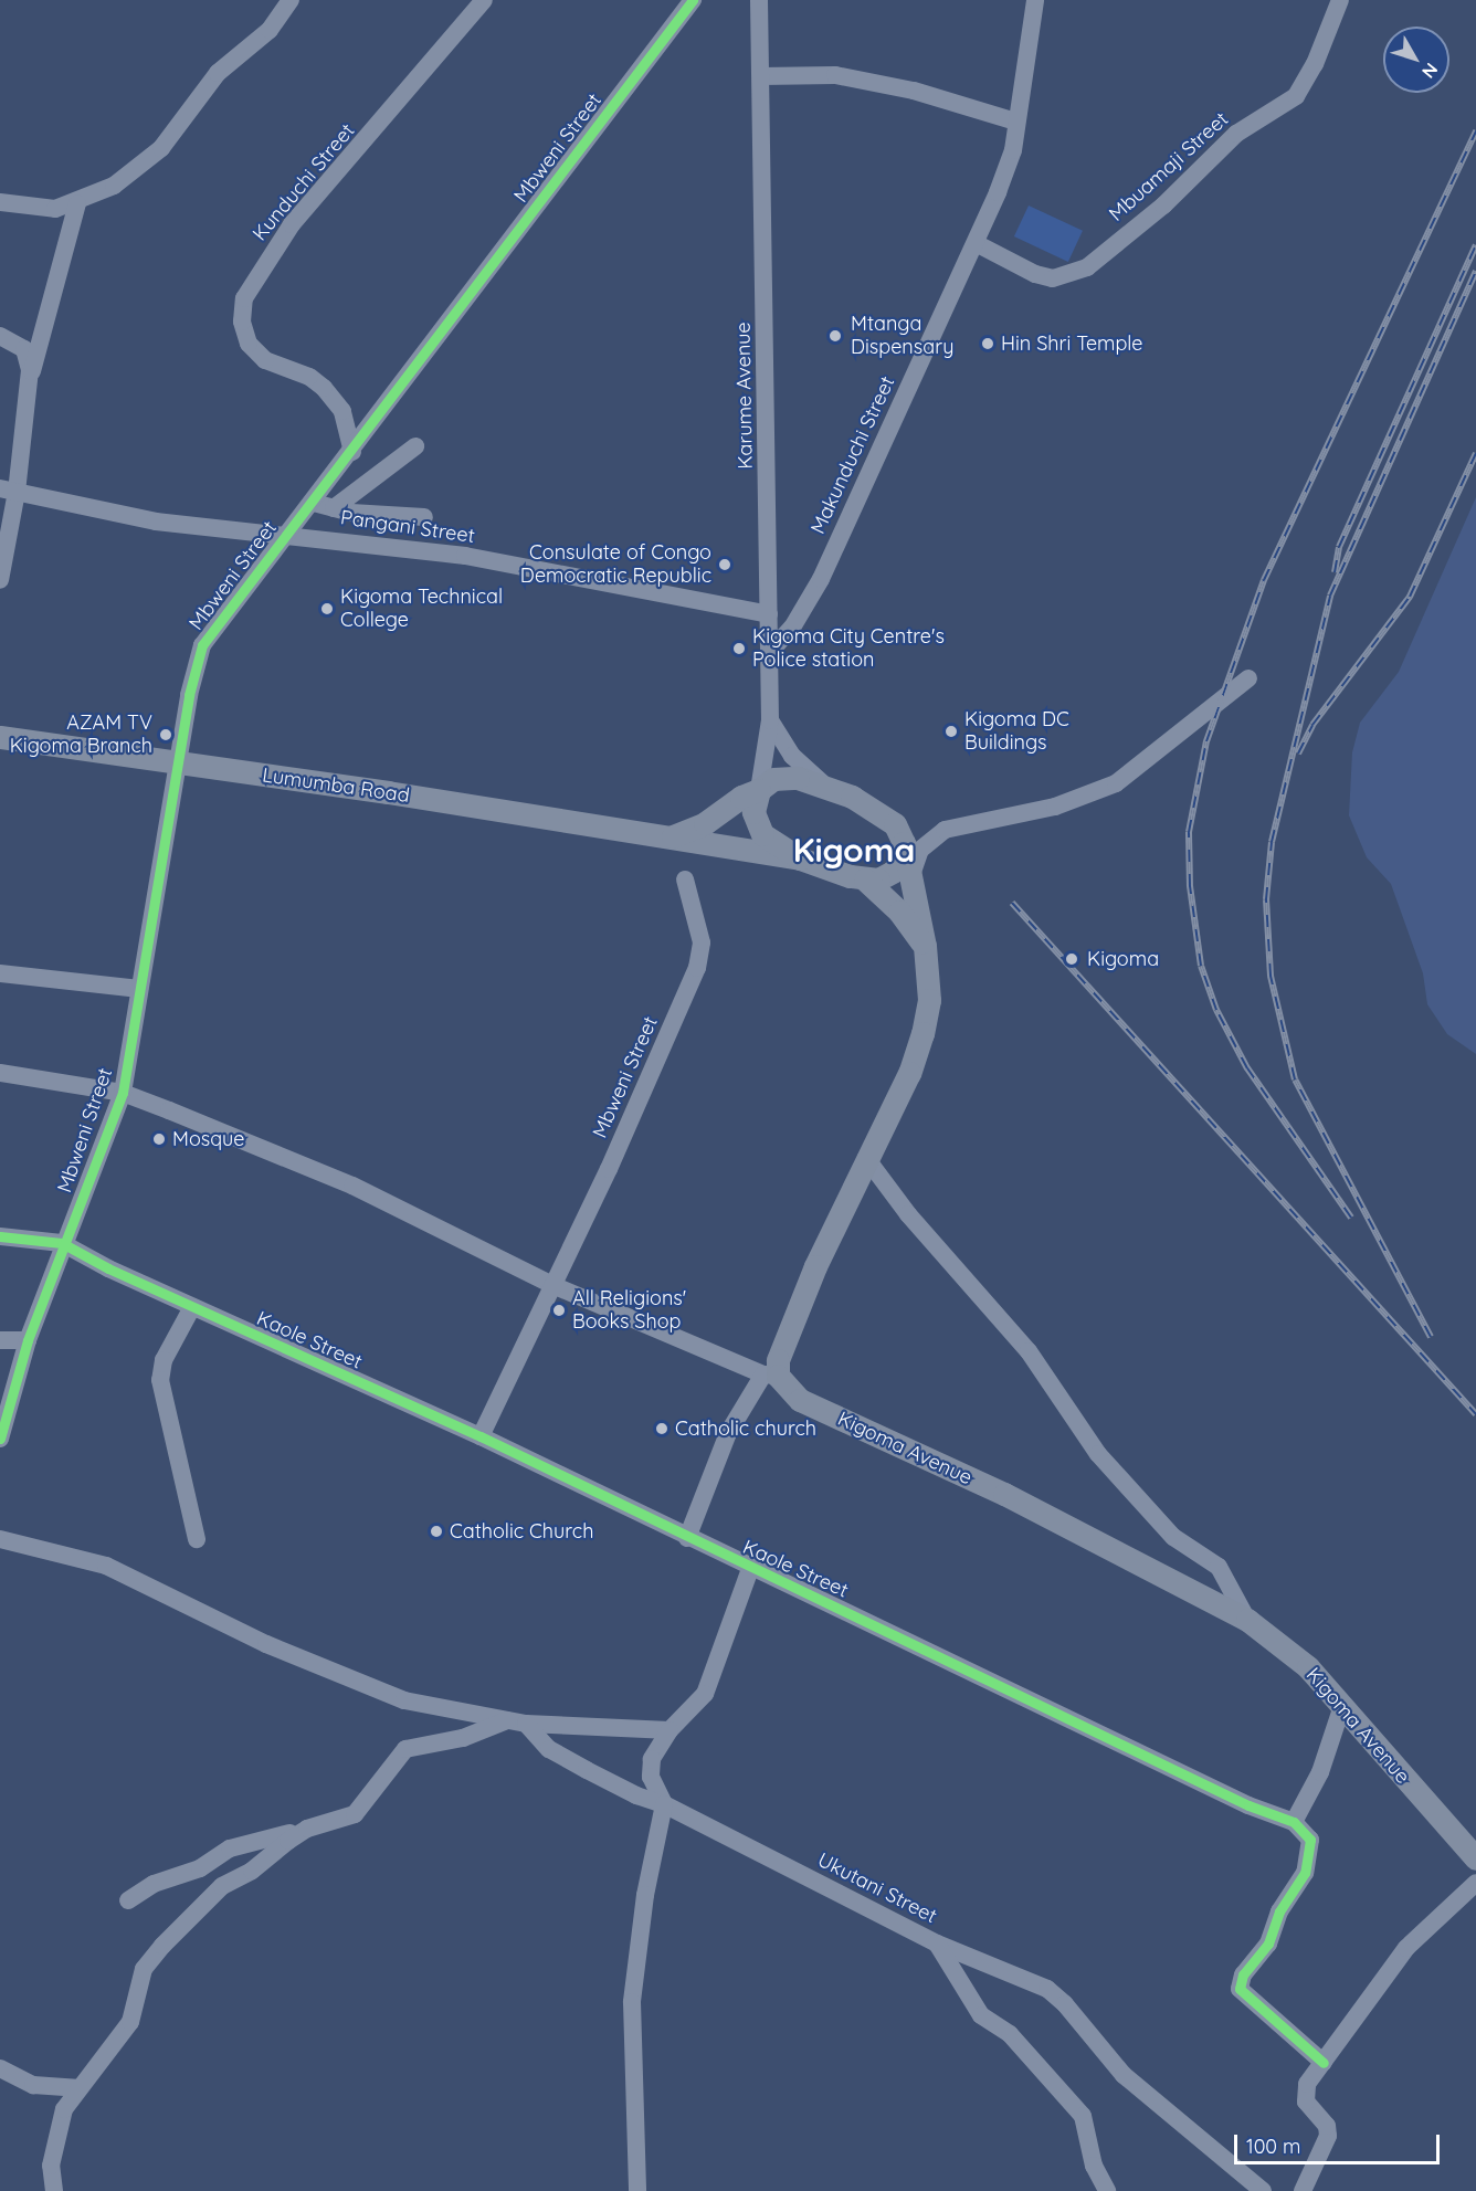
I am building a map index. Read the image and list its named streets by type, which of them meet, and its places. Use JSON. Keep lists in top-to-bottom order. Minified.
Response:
{"streets":{"main road":["Lumumba Road","Kigoma Avenue"],"street":["Mbweni Street","Mbuamaji Street","Kunduchi Street","Karume Avenue","Makunduchi Street","Pangani Street","Kaole Street","Ukutani Street"]},"crossings":[["Mbweni Street","Kunduchi Street"],["Mbweni Street","Pangani Street"],["Mbweni Street","Lumumba Road"],["Mbweni Street","Kaole Street"],["Mbweni Street","Kigoma Avenue"],["Mbuamaji Street","Makunduchi Street"],["Karume Avenue","Makunduchi Street"],["Karume Avenue","Pangani Street"]],"districts":["Kigoma"],"places":["Mtanga Dispensary","Hin Shri Temple","Consulate of Congo Democratic Republic","Kigoma Technical College","Kigoma City Centre's Police station","Kigoma DC Buildings","AZAM TV Kigoma Branch","Kigoma","Mosque","All Religions' Books Shop","Catholic church","Catholic Church"],"scale_bar":"100 m","north":"bottom right"}
